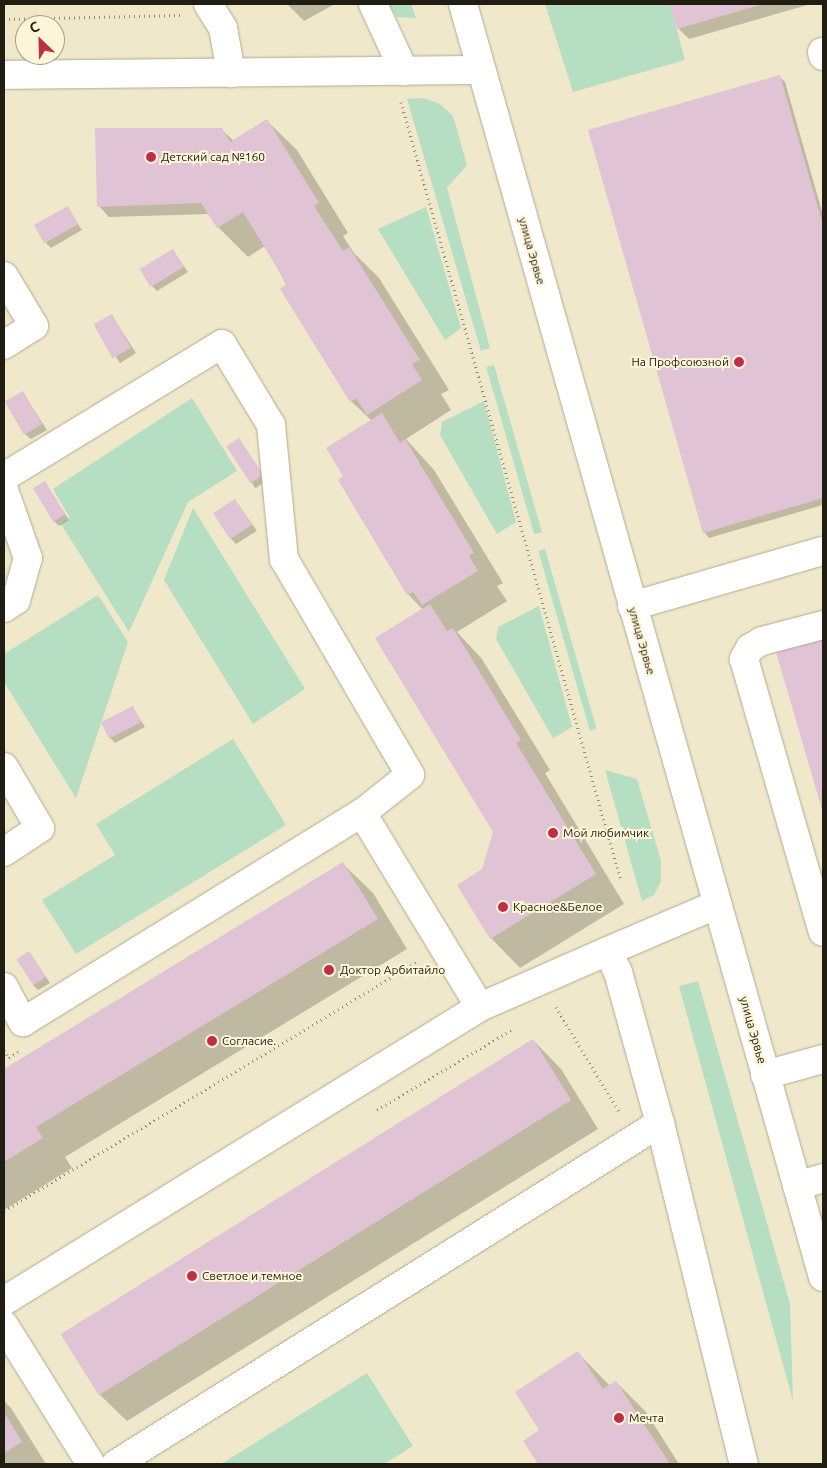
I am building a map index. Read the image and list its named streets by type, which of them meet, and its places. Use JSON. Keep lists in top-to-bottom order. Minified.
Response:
{"streets":{"street":["улица Эрвье"]},"places":["Детский сад №160","На Профсоюзной","Мой любимчик","Красное&Белое","Доктор Арбитайло","Согласие.","Светлое и темное","Мечта"],"north":"top left"}
